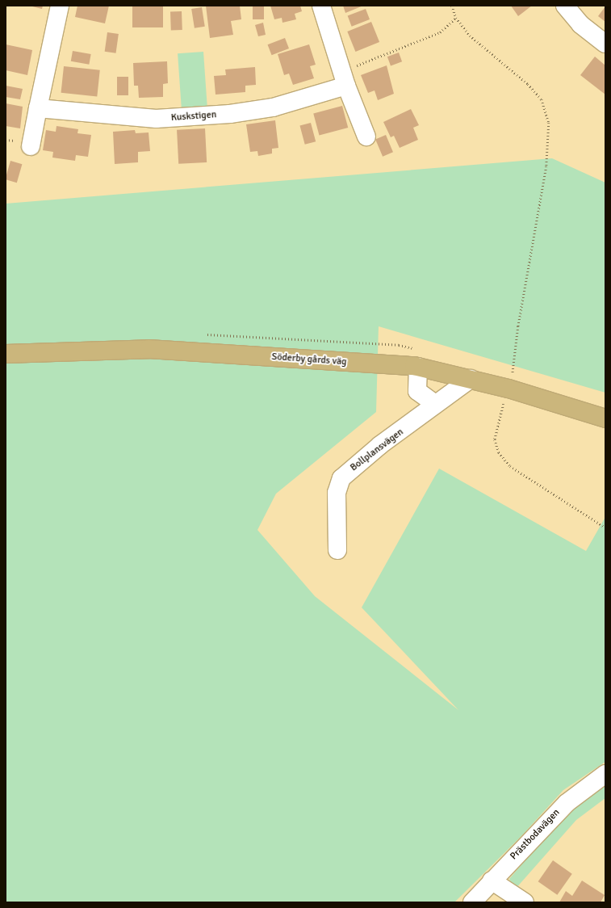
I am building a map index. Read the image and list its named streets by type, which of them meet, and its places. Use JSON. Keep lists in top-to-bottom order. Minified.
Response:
{"streets":{"main road":["Söderby gårds väg"],"street":["Kuskstigen","Bollplansvägen","Prästbodavägen"]},"crossings":[["Söderby gårds väg","Bollplansvägen"]]}
